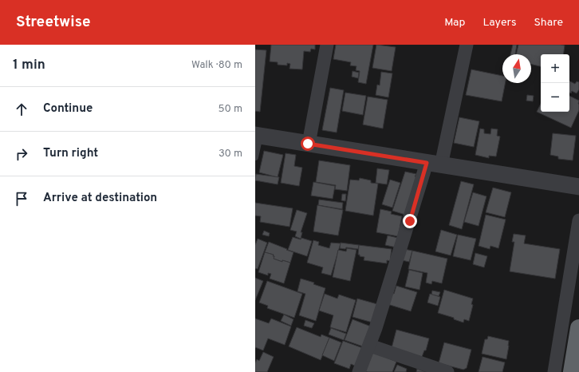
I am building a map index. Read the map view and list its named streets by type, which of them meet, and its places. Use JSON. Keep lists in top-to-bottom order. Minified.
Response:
{"north":"top","page":{"header":"Streetwise","nav":["Map","Layers","Share"],"heading":["1 min","Walk · 80 m"],"map_buttons":["+","−"],"list":[["Continue","50 m"],["Turn right","30 m"],"Arrive at destination"]}}
